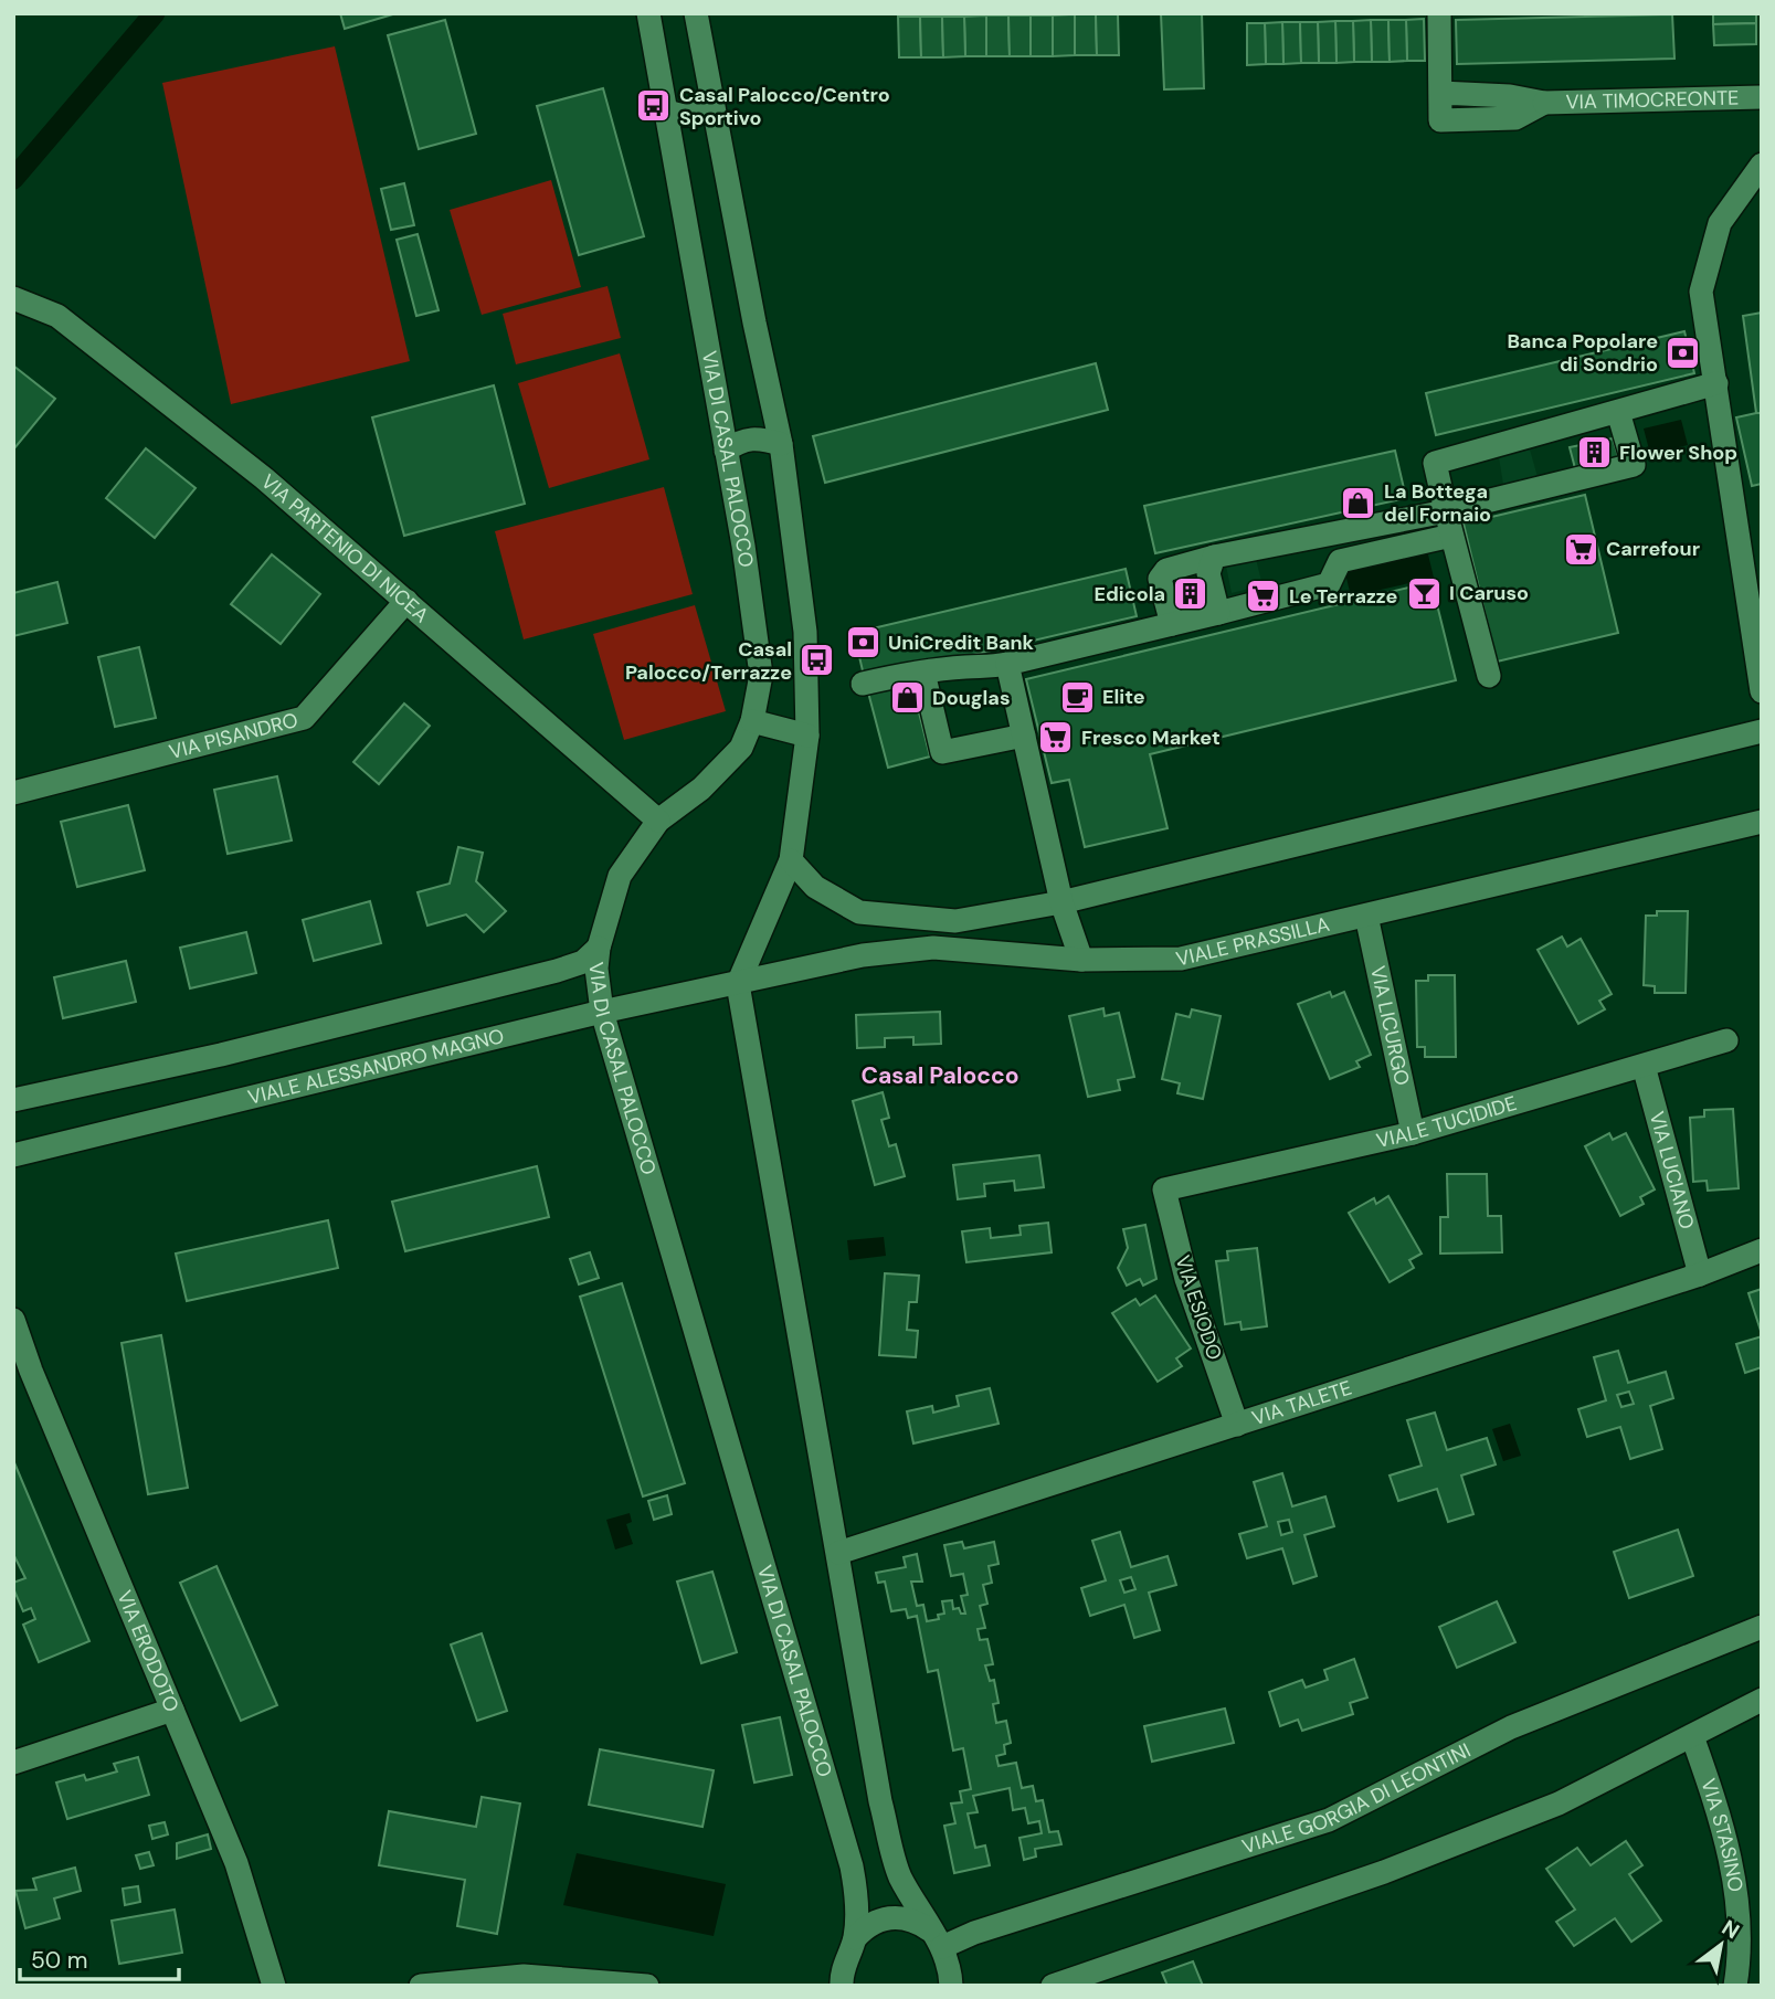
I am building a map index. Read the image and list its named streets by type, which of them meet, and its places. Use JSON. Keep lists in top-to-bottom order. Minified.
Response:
{"streets":{"street":["VIA TIMOCREONTE","VIA DI CASAL PALOCCO","VIA PARTENIO DI NICEA","VIA PISANDRO","VIALE PRASSILLA","VIA LICURGO","VIALE ALESSANDRO MAGNO","VIALE TUCIDIDE","VIA LUCIANO","VIA ESIODO","VIA TALETE","VIA ERODOTO","VIALE GORGIA DI LEONTINI","VIA STASINO"]},"crossings":[["VIA DI CASAL PALOCCO","VIA PARTENIO DI NICEA"],["VIA DI CASAL PALOCCO","VIALE ALESSANDRO MAGNO"],["VIA PARTENIO DI NICEA","VIA PISANDRO"],["VIALE PRASSILLA","VIA LICURGO"],["VIALE PRASSILLA","VIALE ALESSANDRO MAGNO"],["VIA LICURGO","VIALE TUCIDIDE"],["VIALE TUCIDIDE","VIA LUCIANO"],["VIALE TUCIDIDE","VIA ESIODO"],["VIA LUCIANO","VIA TALETE"],["VIA ESIODO","VIA TALETE"]],"districts":["Casal Palocco"],"places":{"bus stop":["Casal Palocco/Centro Sportivo","Casal Palocco/Terrazze"],"bank":["Banca Popolare di Sondrio","UniCredit Bank"],"building":["Flower Shop","Edicola"],"shop":["La Bottega del Fornaio","Douglas"],"supermarket":["Carrefour","Le Terrazze","Fresco Market"],"bar":["I Caruso"],"cafe":["Elite"]},"scale_bar":"50 m","north":"top right"}
